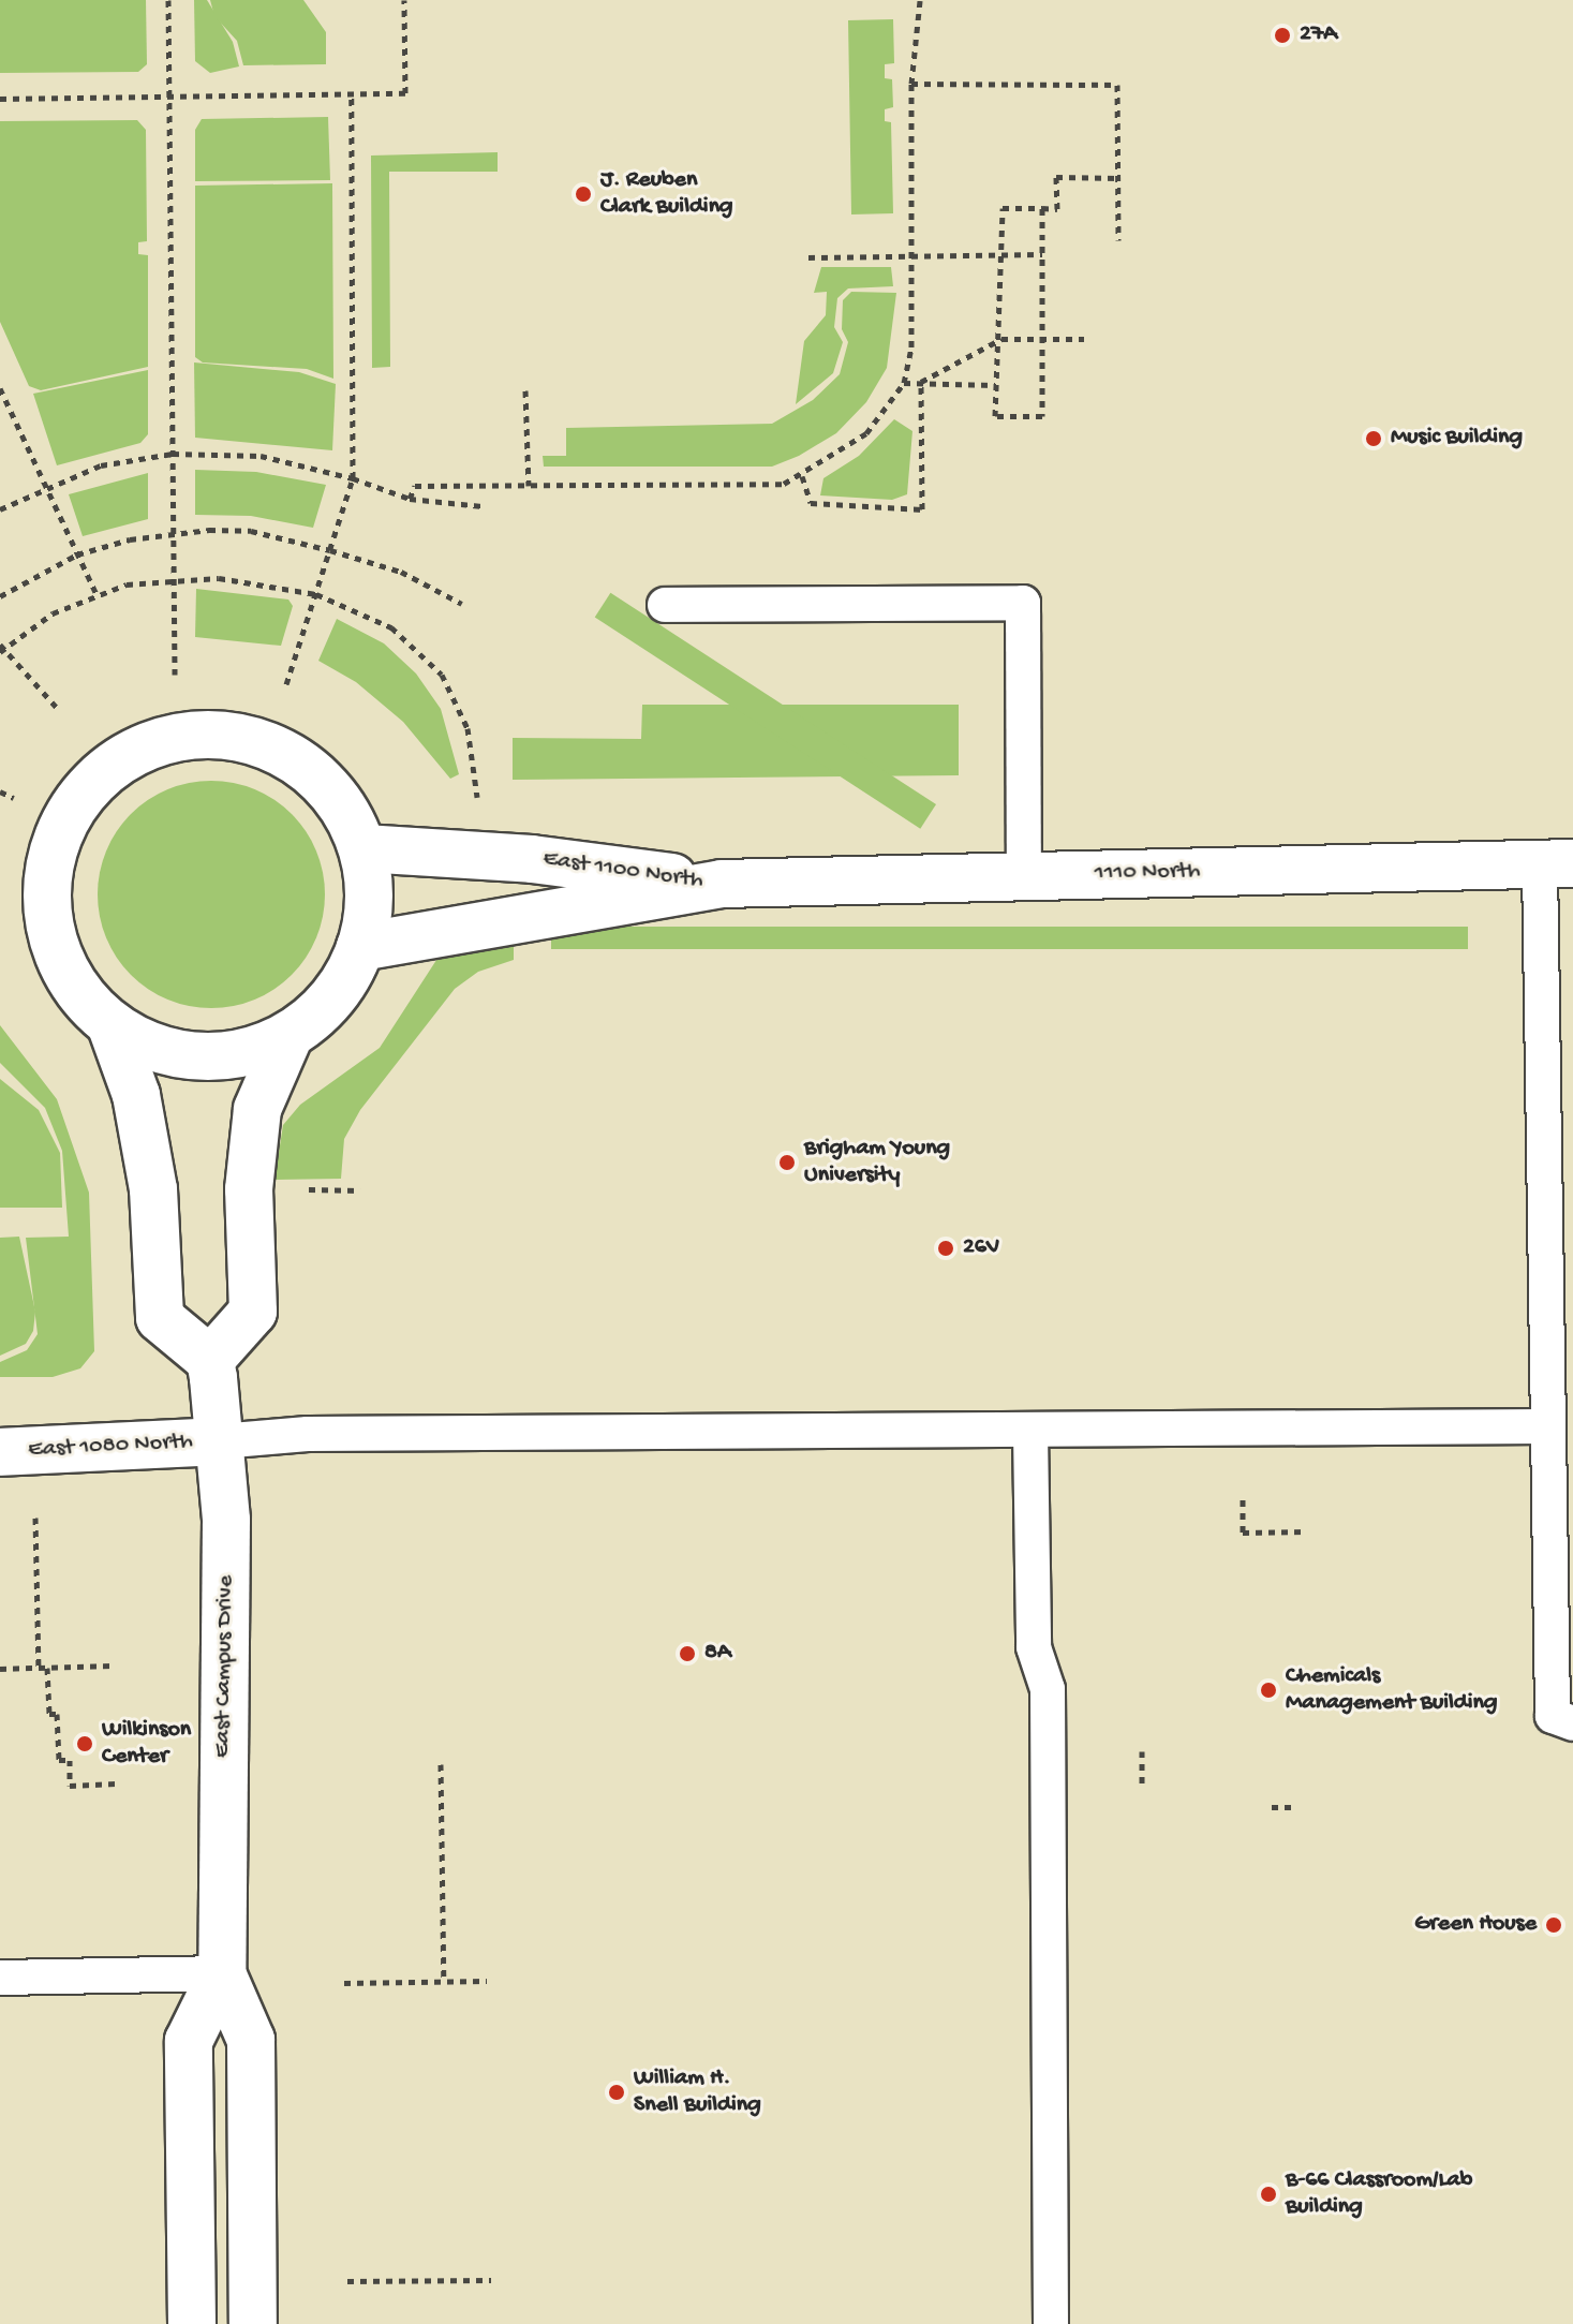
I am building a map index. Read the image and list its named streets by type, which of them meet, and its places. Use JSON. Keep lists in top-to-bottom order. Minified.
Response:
{"streets":{"street":["East 1100 North","1110 North","East 1080 North","East Campus Drive"]},"crossings":[["East 1100 North","1110 North"],["East 1080 North","East Campus Drive"]],"places":["27A","J. Reuben Clark Building","Music Building","Brigham Young University","26V","8A","Chemicals Management Building","Wilkinson Center","Green House","William H. Snell Building","B-66 Classroom/Lab Building"]}
